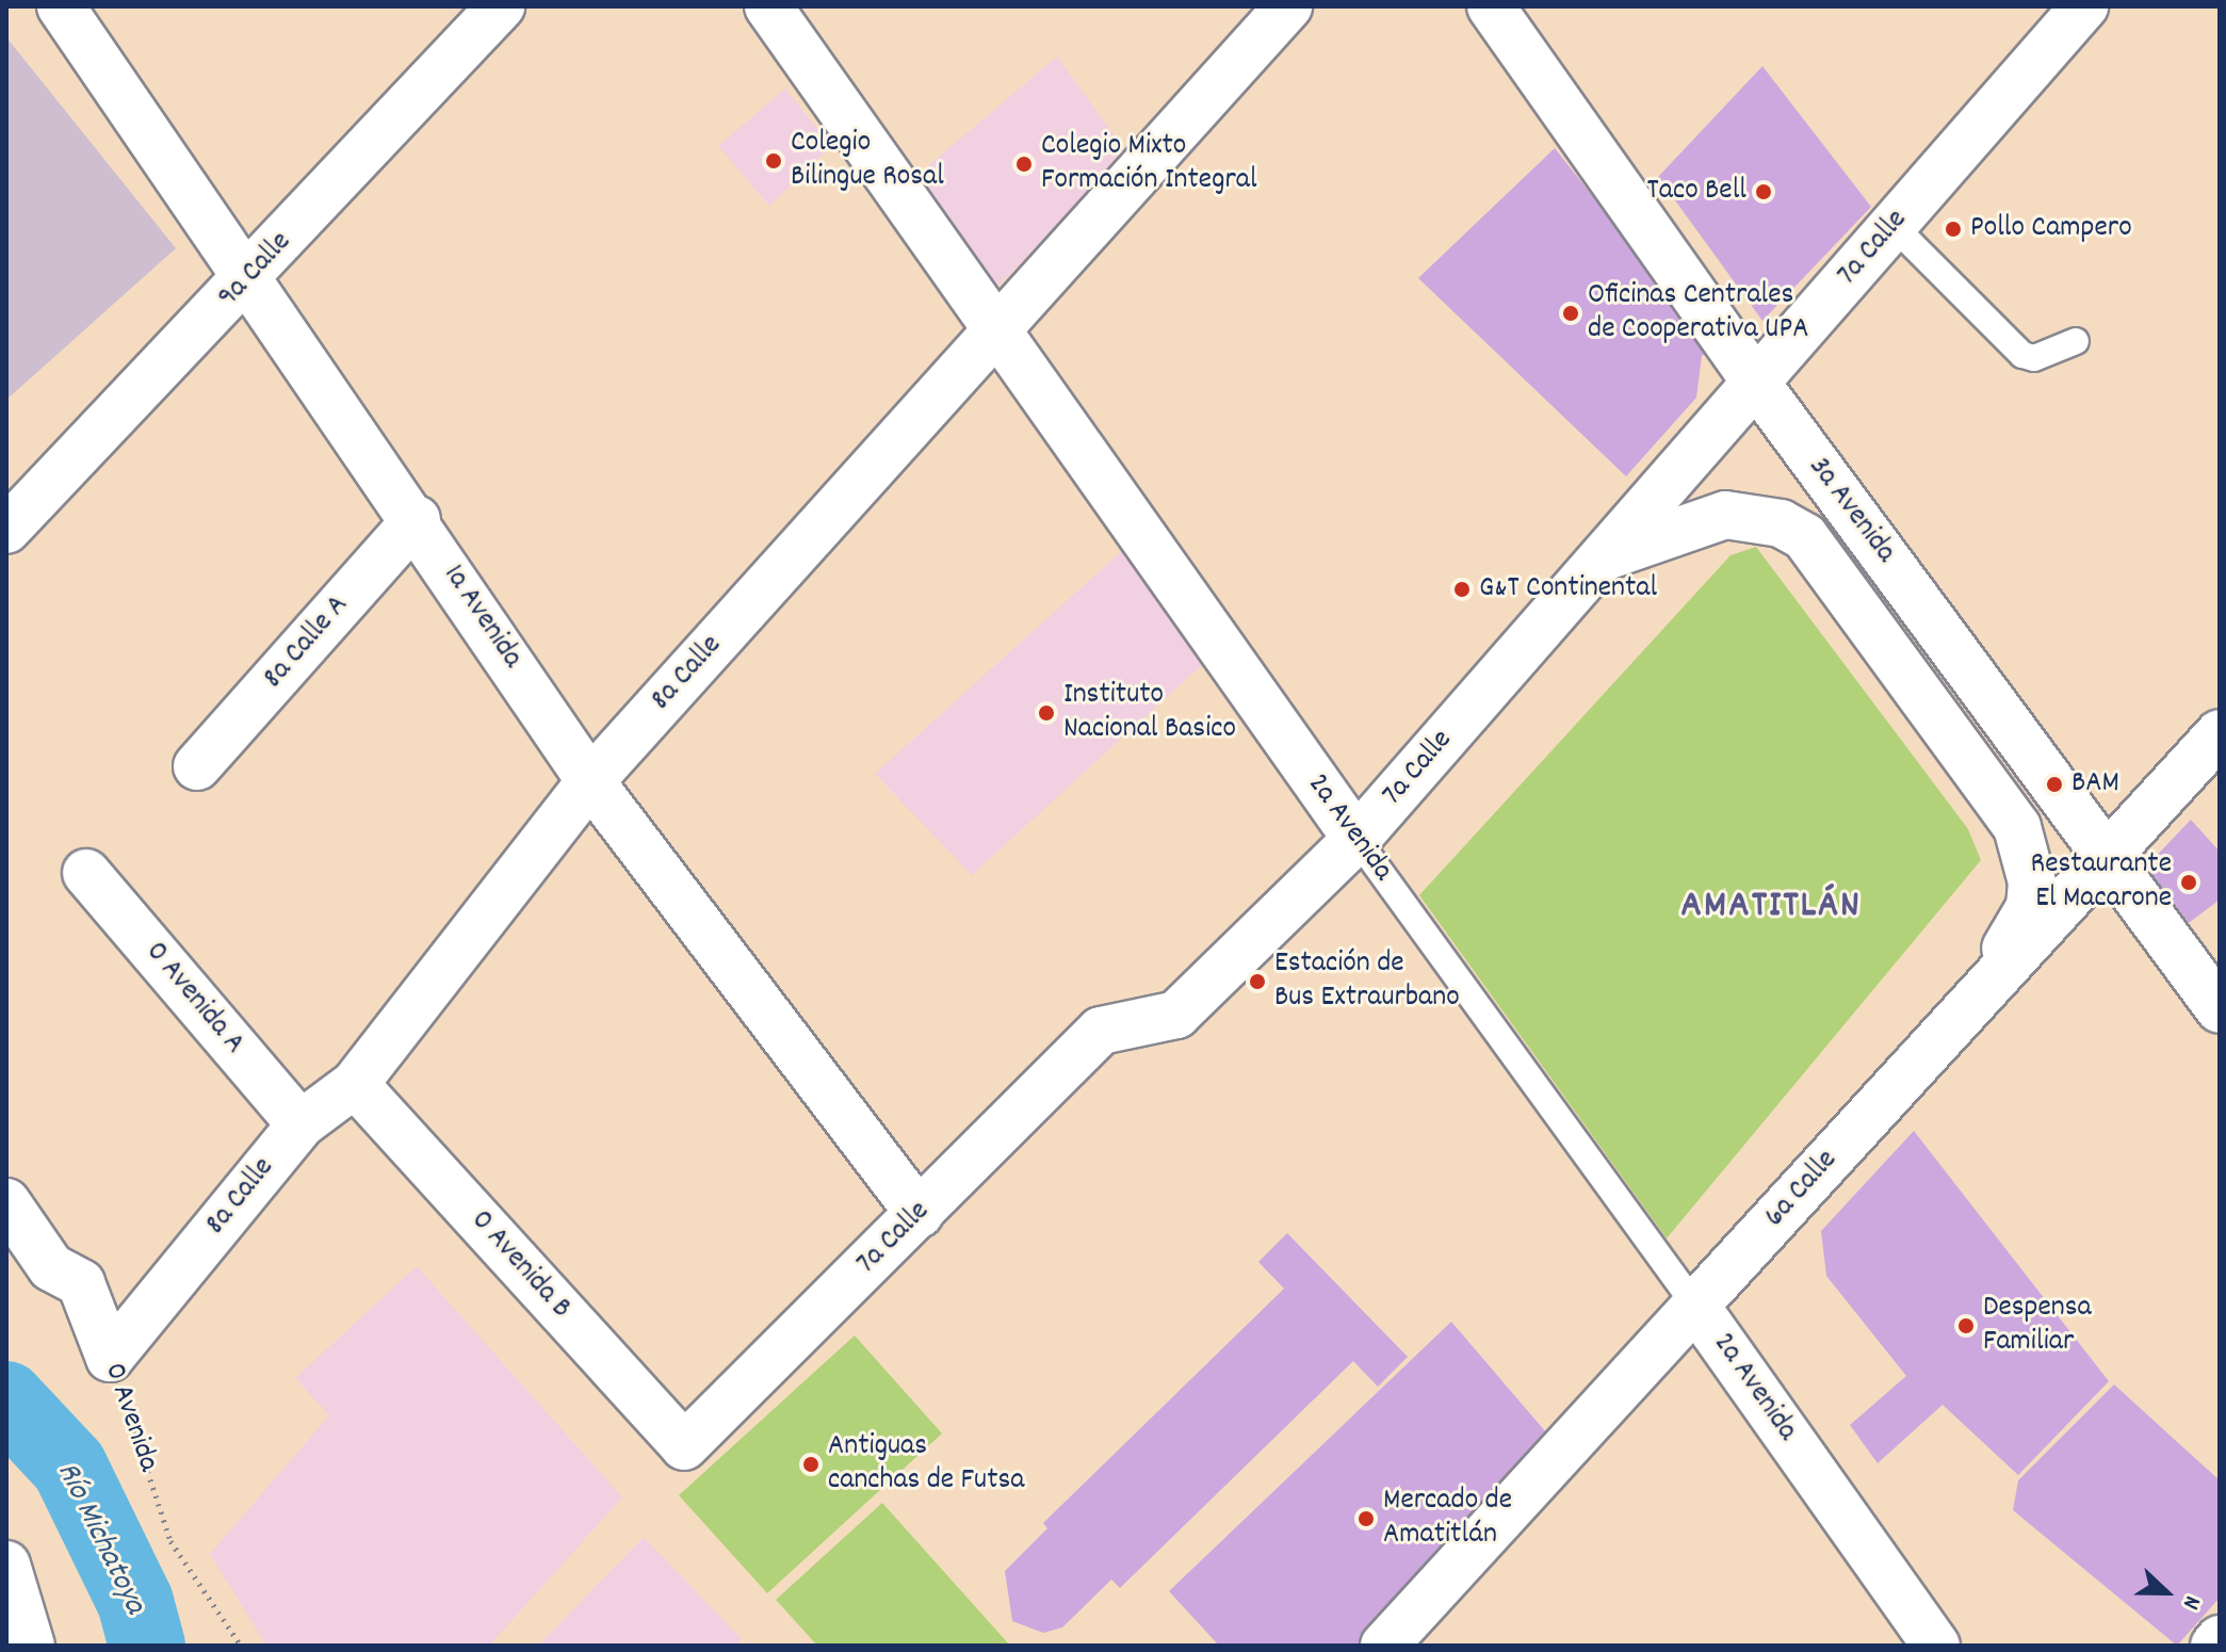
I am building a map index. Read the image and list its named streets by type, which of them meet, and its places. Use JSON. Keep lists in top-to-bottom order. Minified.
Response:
{"streets":{"street":["7a Calle","9a Calle","3a Avenida","1a Avenida","8a Calle A","8a Calle","2a Avenida","0 Avenida A","6a Calle","0 Avenida B","0 Avenida"]},"crossings":[["7a Calle","3a Avenida"],["7a Calle","1a Avenida"],["7a Calle","2a Avenida"],["7a Calle","0 Avenida B"],["9a Calle","1a Avenida"],["3a Avenida","6a Calle"],["1a Avenida","8a Calle A"],["1a Avenida","8a Calle"],["8a Calle","2a Avenida"],["8a Calle","0 Avenida A"],["8a Calle","0 Avenida B"],["8a Calle","0 Avenida"],["2a Avenida","6a Calle"]],"districts":["AMATITLÁN"],"water":["Río Michatoya"],"places":["Colegio Bilingue Rosal","Colegio Mixto Formación Integral","Taco Bell","Pollo Campero","Oficinas Centrales de Cooperativa UPA","G&T Continental","Instituto Nacional Basico","BAM","Restaurante El Macarone","Estación de Bus Extraurbano","Despensa Familiar","Antiguas canchas de Futsa","Mercado de Amatitlán"],"north":"right"}
